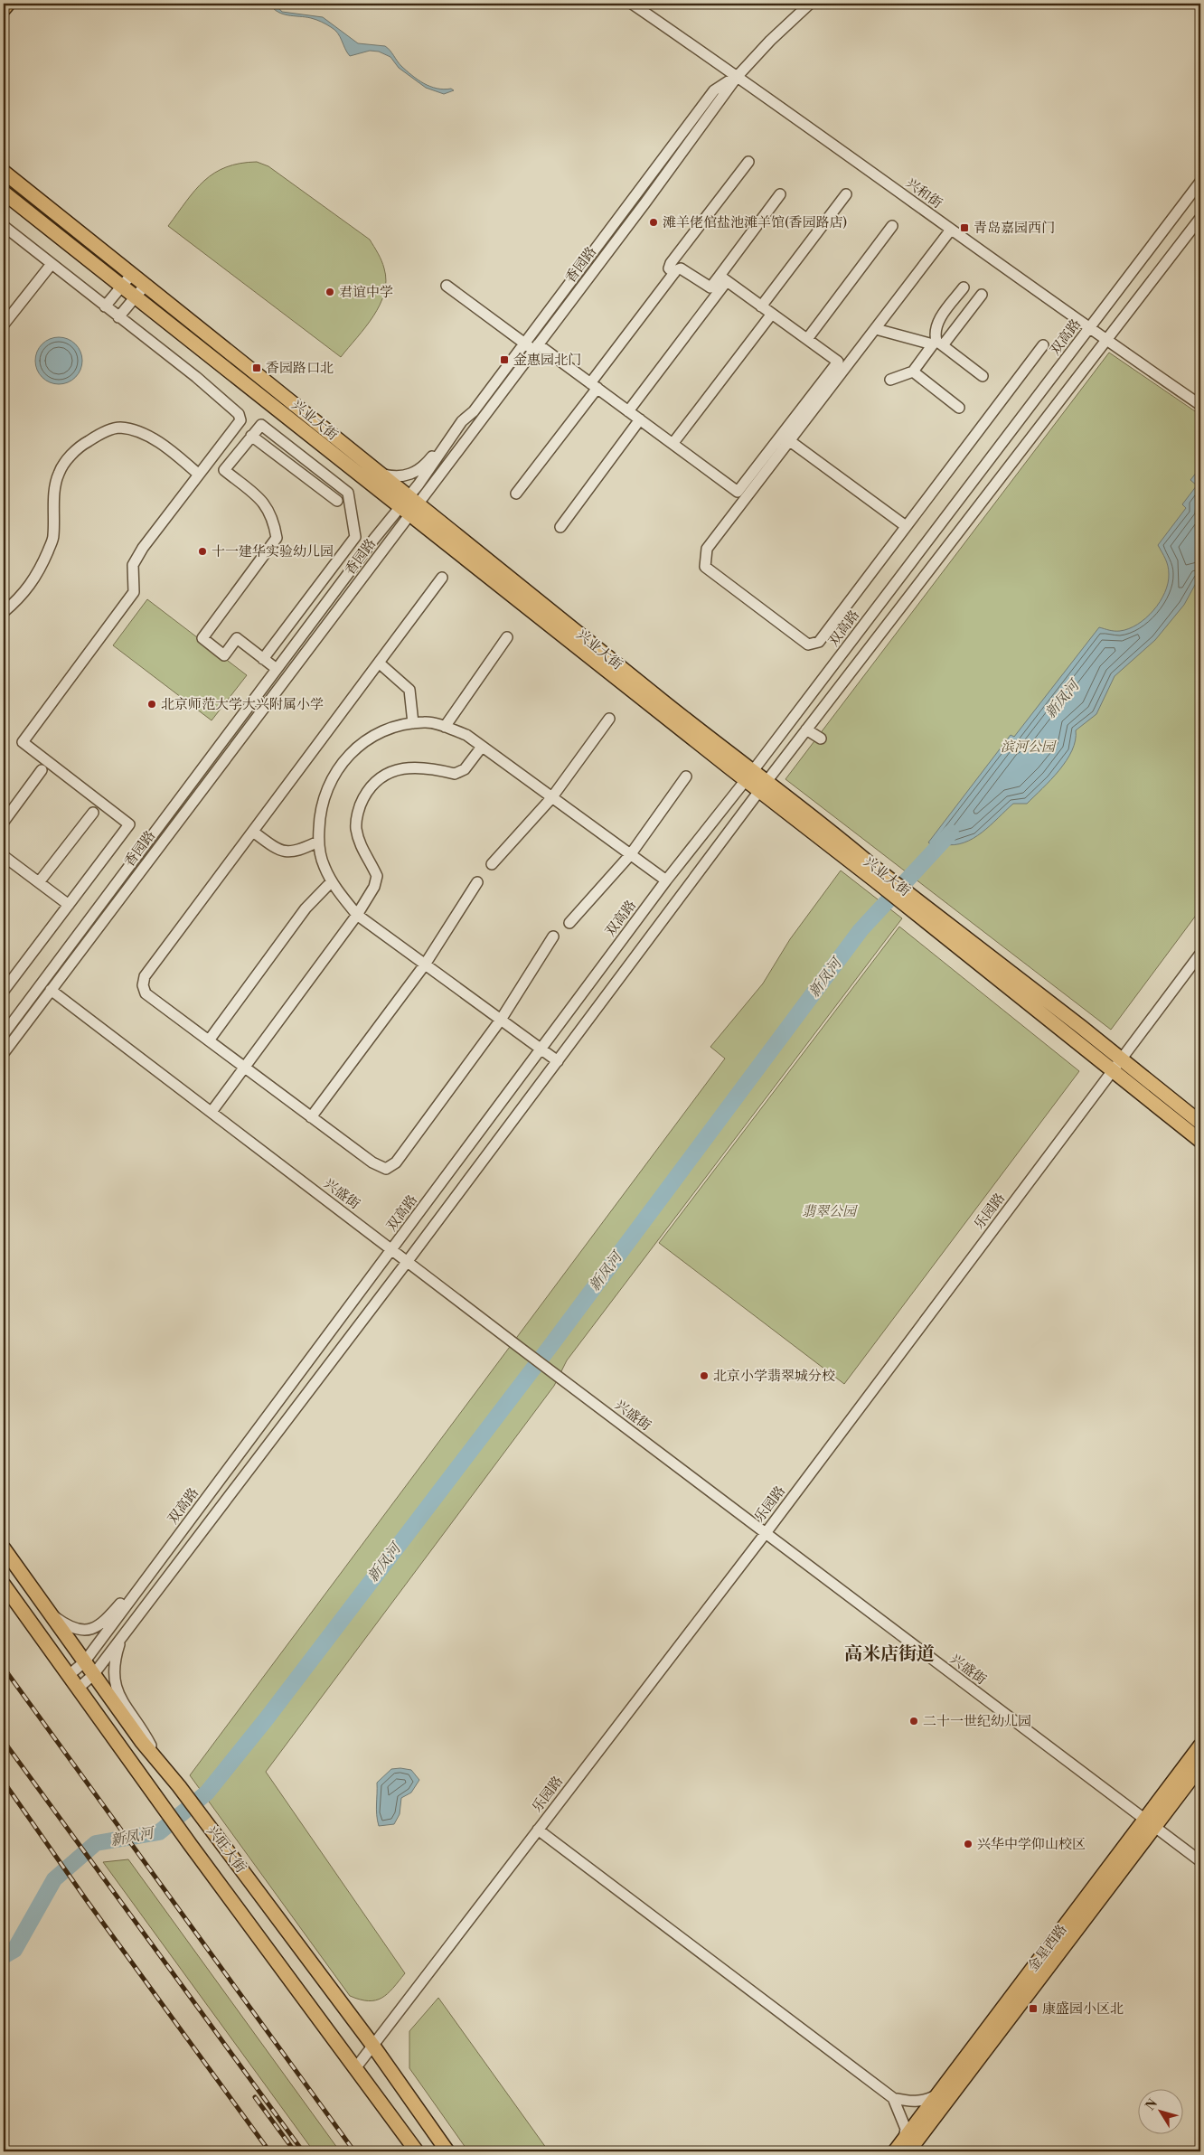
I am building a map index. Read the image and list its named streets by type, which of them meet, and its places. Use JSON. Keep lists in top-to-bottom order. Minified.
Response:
{"streets":{"main road":["兴业大街","兴旺大街","金星西路"],"street":["兴和街","香园路","双高路","兴盛街","乐园路"]},"crossings":[["兴和街","香园路"],["兴和街","双高路"],["香园路","兴业大街"],["香园路","兴盛街"],["双高路","兴业大街"],["双高路","兴盛街"],["双高路","兴旺大街"],["兴业大街","乐园路"],["兴盛街","乐园路"],["兴盛街","金星西路"],["乐园路","兴旺大街"]],"districts":["高米店街道"],"water":["新凤河"],"parks":["滨河公园","翡翠公园"],"places":{"other":["滩羊佬倌盐池滩羊馆(香园路店)","君谊中学","十一建华实验幼儿园","北京师范大学大兴附属小学","北京小学翡翠城分校","二十一世纪幼儿园","兴华中学仰山校区"],"transit":["青岛嘉园西门","金惠园北门","香园路口北","康盛园小区北"]},"north":"top left"}
